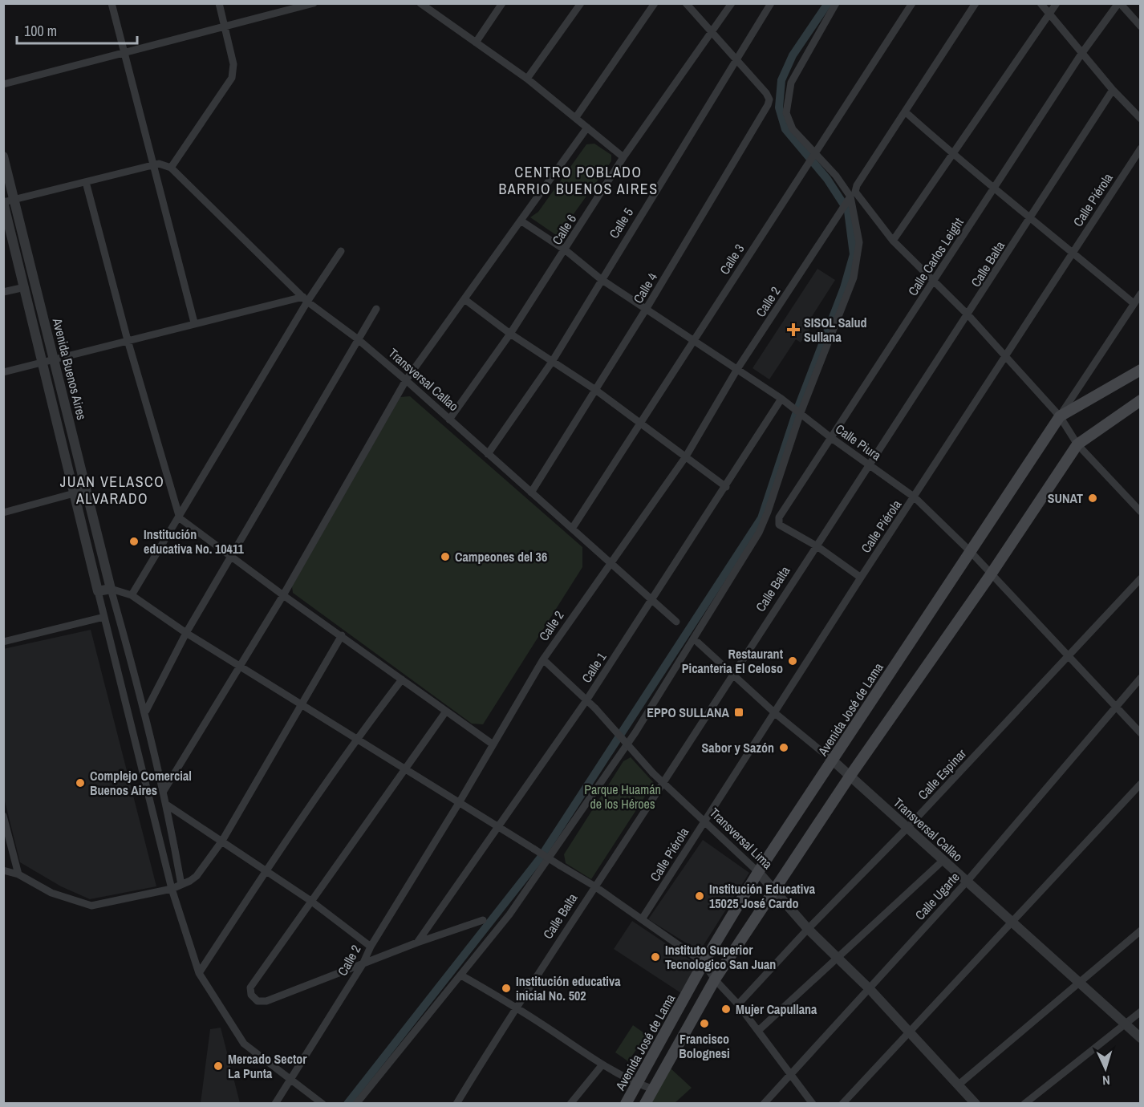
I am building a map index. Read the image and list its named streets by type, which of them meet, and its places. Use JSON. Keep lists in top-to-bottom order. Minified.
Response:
{"streets":{"main road":["Avenida José de Lama"],"street":["Calle Piérola","Calle 5","Calle 6","Calle Carlos Leight","Calle 3","Calle Balta","Calle 4","Calle 2","Avenida Buenos Aires","Transversal Callao","Calle Piura","Calle 1","Calle Espinar","Transversal Lima","Calle Ugarte"]},"crossings":[["Calle Piérola","Transversal Callao"],["Calle Piérola","Calle Piura"],["Calle Piérola","Transversal Lima"],["Calle 5","Calle 4"],["Calle 5","Transversal Callao"],["Calle 5","Calle Piura"],["Calle 6","Transversal Callao"],["Calle 6","Calle Piura"],["Calle Carlos Leight","Calle Balta"],["Calle Carlos Leight","Calle Piura"],["Calle 3","Transversal Callao"],["Calle 3","Calle Piura"],["Calle Balta","Transversal Callao"],["Calle Balta","Calle Piura"],["Calle Balta","Transversal Lima"],["Calle 4","Transversal Callao"],["Calle 4","Calle Piura"],["Calle 2","Transversal Callao"],["Calle 2","Calle Piura"],["Calle 2","Transversal Lima"],["Transversal Callao","Calle 1"],["Transversal Callao","Avenida José de Lama"],["Transversal Callao","Calle Espinar"],["Transversal Callao","Calle Ugarte"],["Calle Piura","Calle 1"],["Calle Piura","Avenida José de Lama"],["Calle Piura","Calle Espinar"],["Calle Piura","Calle Ugarte"],["Calle 1","Transversal Lima"],["Avenida José de Lama","Transversal Lima"],["Calle Espinar","Transversal Lima"],["Transversal Lima","Calle Ugarte"]],"districts":["CENTRO POBLADO BARRIO BUENOS AIRES","JUAN VELASCO ALVARADO"],"parks":["Parque Huamán de los Héroes"],"places":{"health":["SISOL Salud Sullana"],"other":["SUNAT","Institución educativa No. 10411","Campeones del 36","Restaurant Picanteria El Celoso","Sabor y Sazón","Complejo Comercial Buenos Aires","Institución Educativa 15025 José Cardo","Instituto Superior Tecnologico San Juan","Institución educativa inicial No. 502","Mujer Capullana","Francisco Bolognesi","Mercado Sector La Punta"],"transit":["EPPO SULLANA"]},"scale_bar":"100 m","north":"bottom"}
